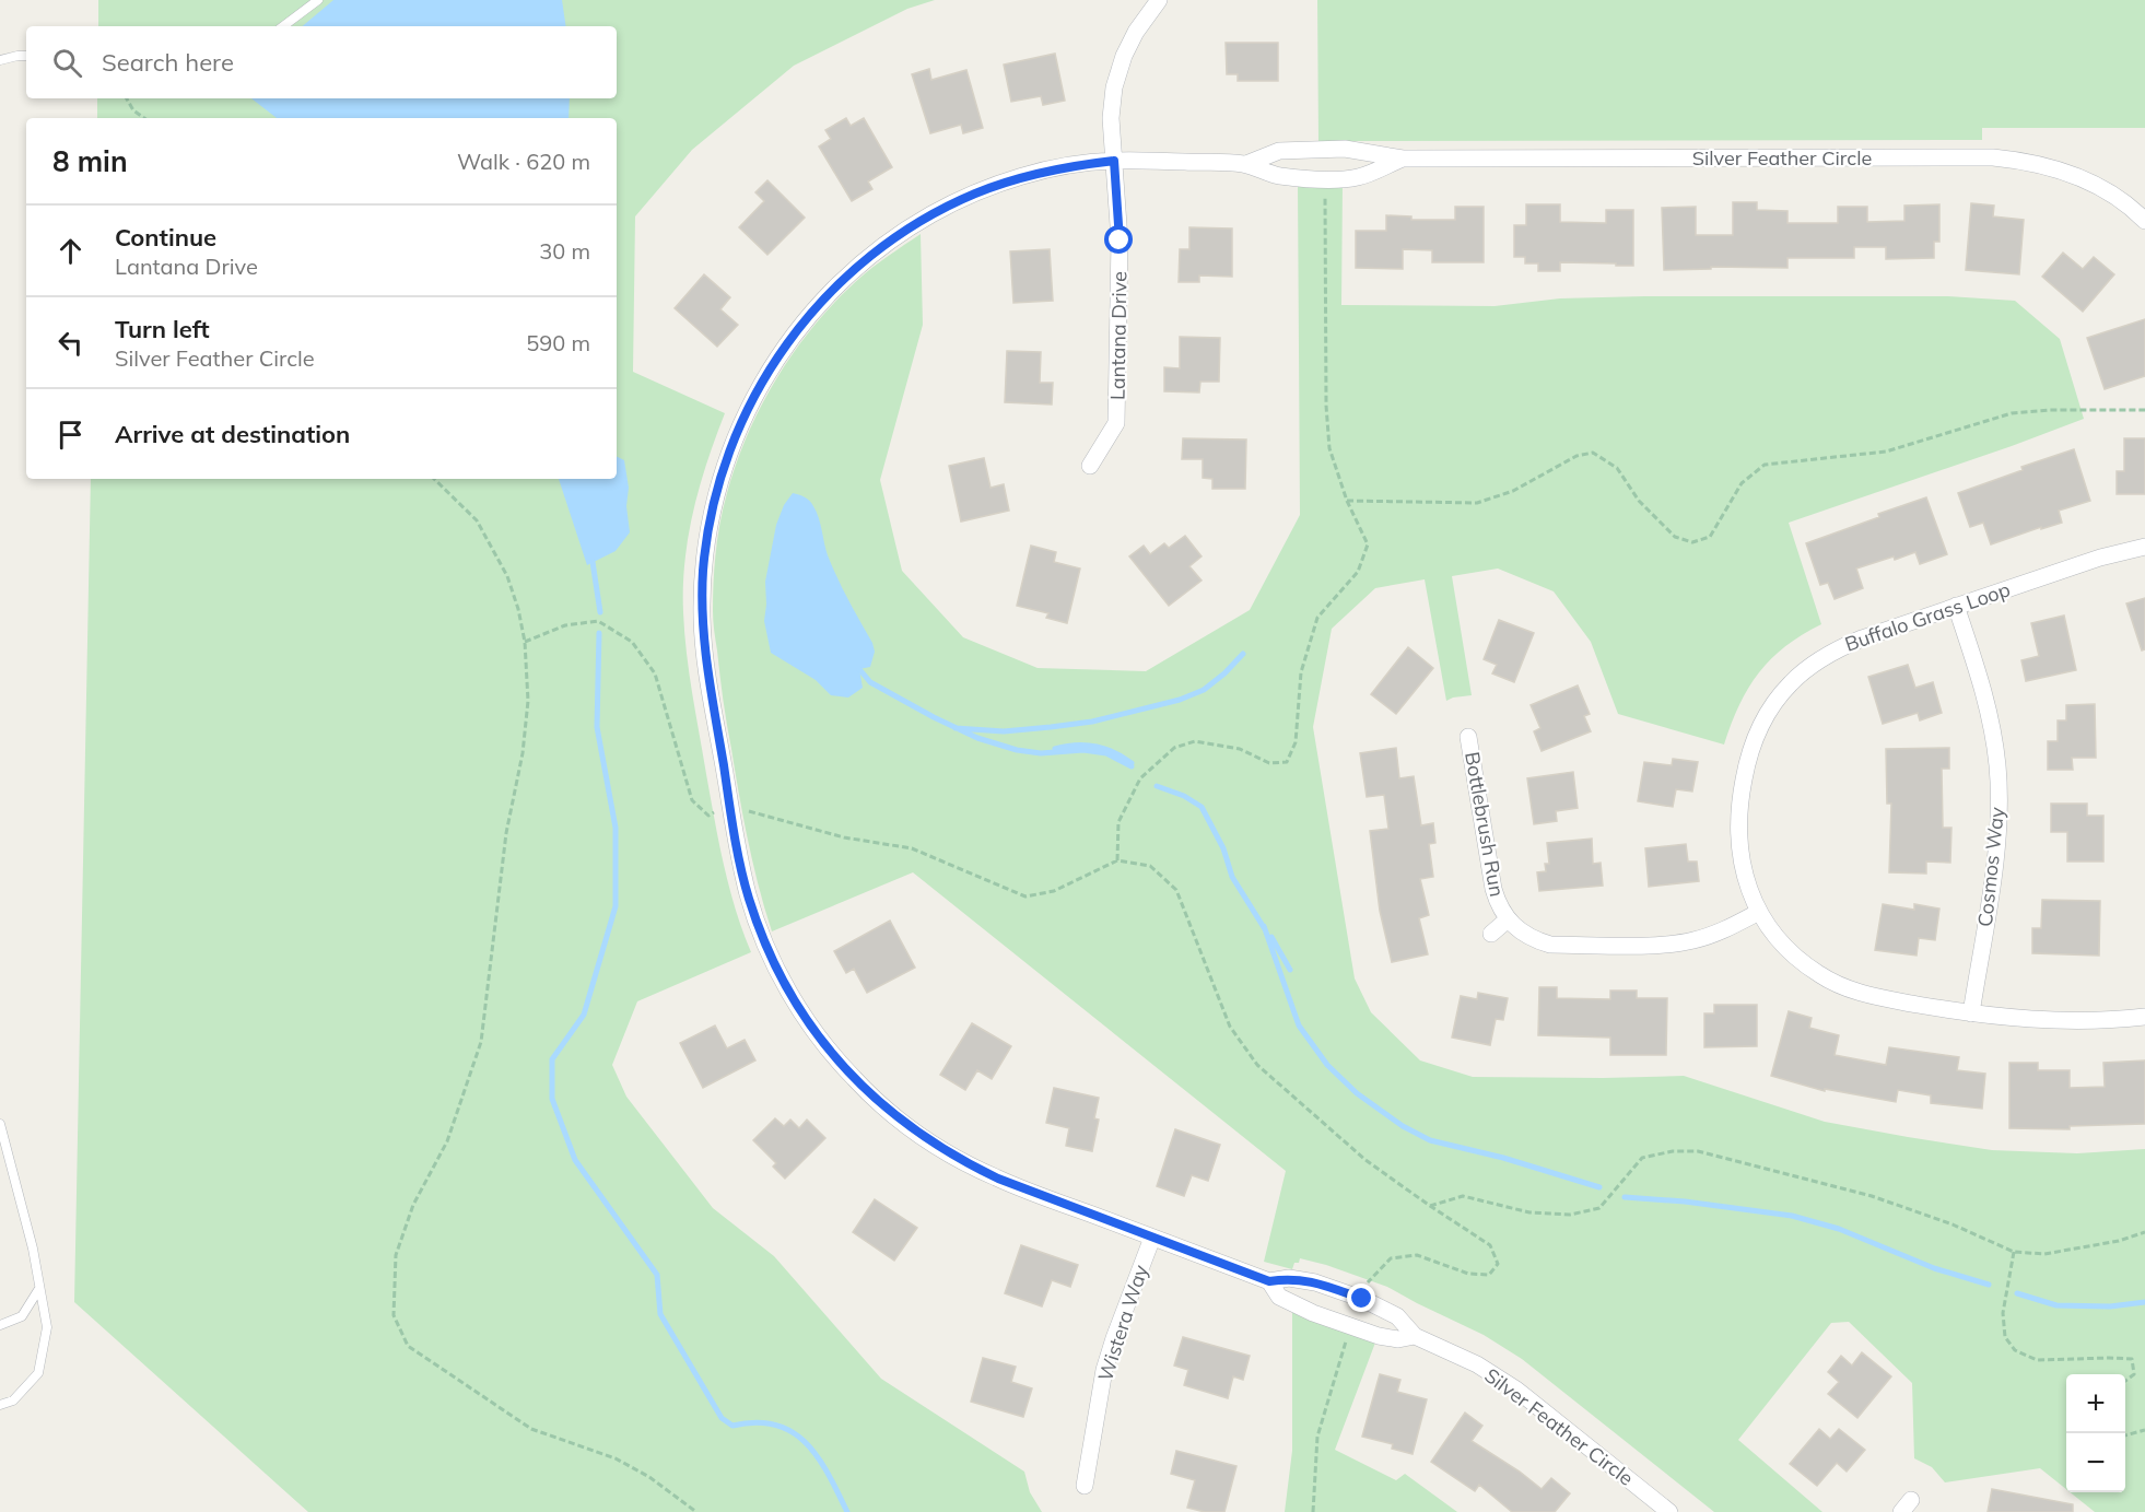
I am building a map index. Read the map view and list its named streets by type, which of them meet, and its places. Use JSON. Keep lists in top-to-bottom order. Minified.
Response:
{"streets":{"street":["Silver Feather Circle","Lantana Drive","Buffalo Grass Loop","Bottlebrush Run","Cosmos Way","Wistera Way"]},"crossings":[["Silver Feather Circle","Lantana Drive"],["Silver Feather Circle","Wistera Way"],["Buffalo Grass Loop","Bottlebrush Run"],["Buffalo Grass Loop","Cosmos Way"]],"page":{"search":"Search here","heading":["8 min","Walk · 620 m"],"list":[["Continue","Lantana Drive","30 m"],["Turn left","Silver Feather Circle","590 m"],"Arrive at destination"],"map_buttons":["+","−"]}}
